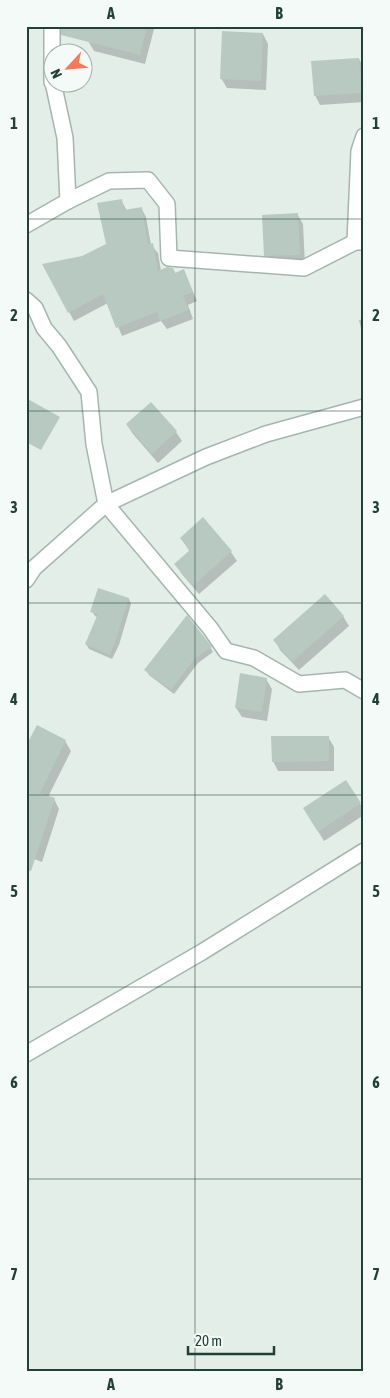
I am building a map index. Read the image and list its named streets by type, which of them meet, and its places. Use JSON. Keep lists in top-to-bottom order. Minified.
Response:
{"scale_bar":"20 m","north":"bottom left","grid":{"columns":["A","B"],"rows":["1","2","3","4","5","6","7"]}}
